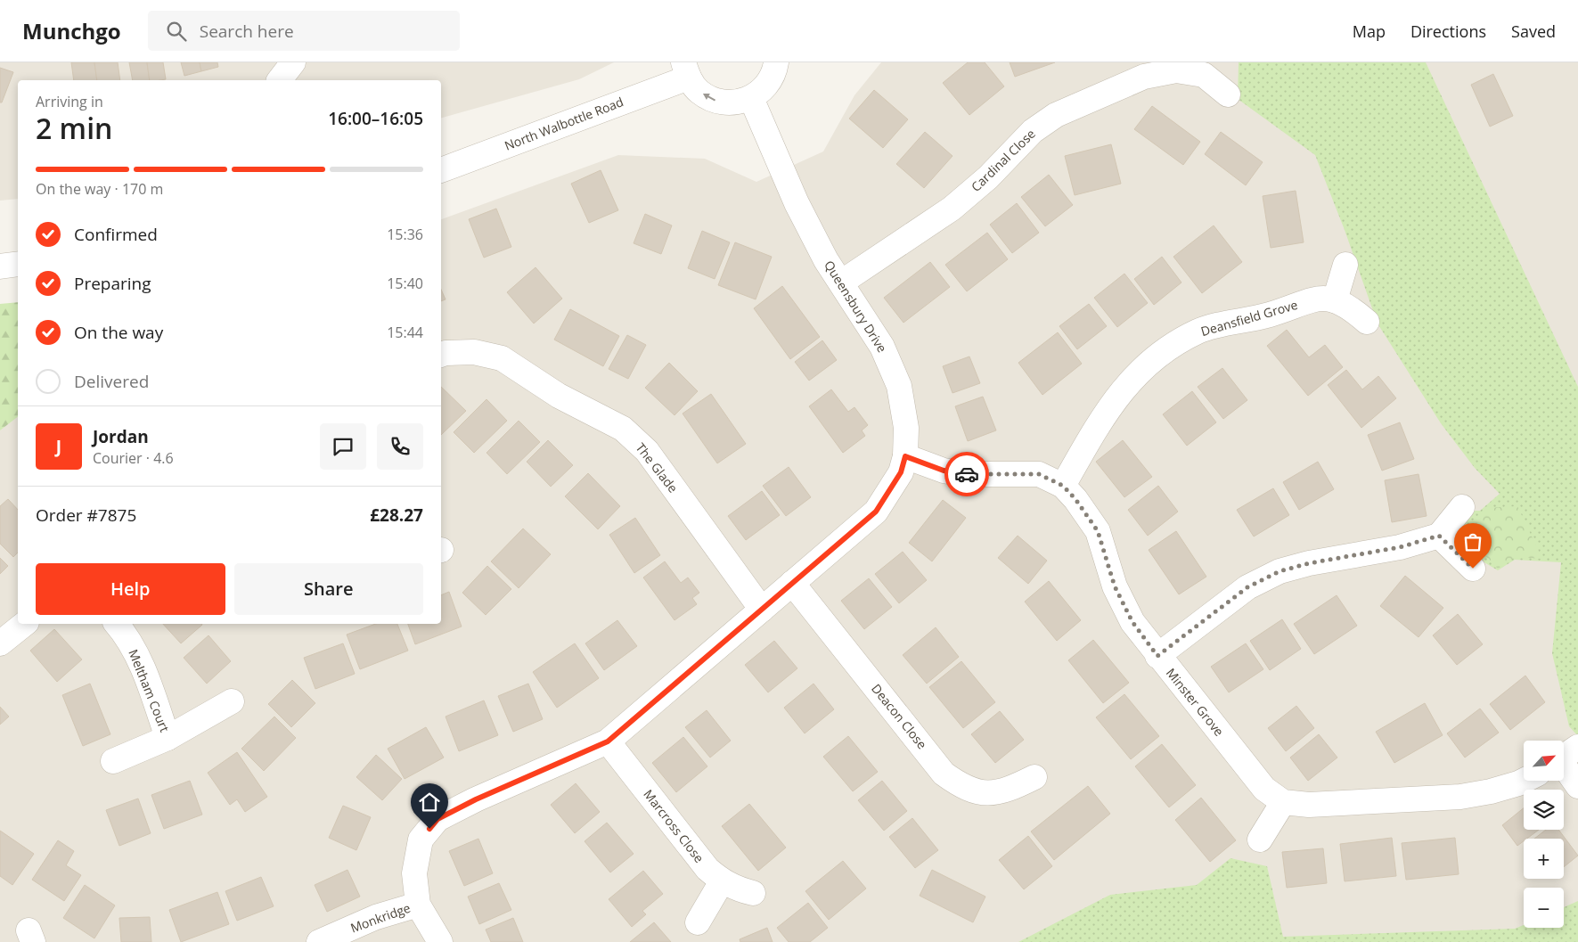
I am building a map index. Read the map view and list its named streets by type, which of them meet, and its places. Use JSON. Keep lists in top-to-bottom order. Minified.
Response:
{"streets":{"street":["North Walbottle Road","Cardinal Close","Queensbury Drive","Deansfield Grove","The Glade","Meltham Court","Minster Grove","Deacon Close","Marcross Close","Monkridge"]},"crossings":[["North Walbottle Road","Queensbury Drive"],["Cardinal Close","Queensbury Drive"],["Queensbury Drive","The Glade"],["Queensbury Drive","Minster Grove"],["Queensbury Drive","Deacon Close"],["Queensbury Drive","Marcross Close"],["Queensbury Drive","Monkridge"],["Deansfield Grove","Minster Grove"]],"north":"top right","page":{"header":"Munchgo","search":"Search here","nav":["Map","Directions","Saved"],"heading":["2 min","Arriving in","16:00–16:05"],"panel":["Jordan","Courier · 4.6","Order #7875","£28.27"],"bar":"On the way · 170 m","list":[["Confirmed","15:36"],["Preparing","15:40"],["On the way","15:44"],"Delivered"],"round":"J","buttons":["Help","Share"],"map_buttons":["+","−"]}}
